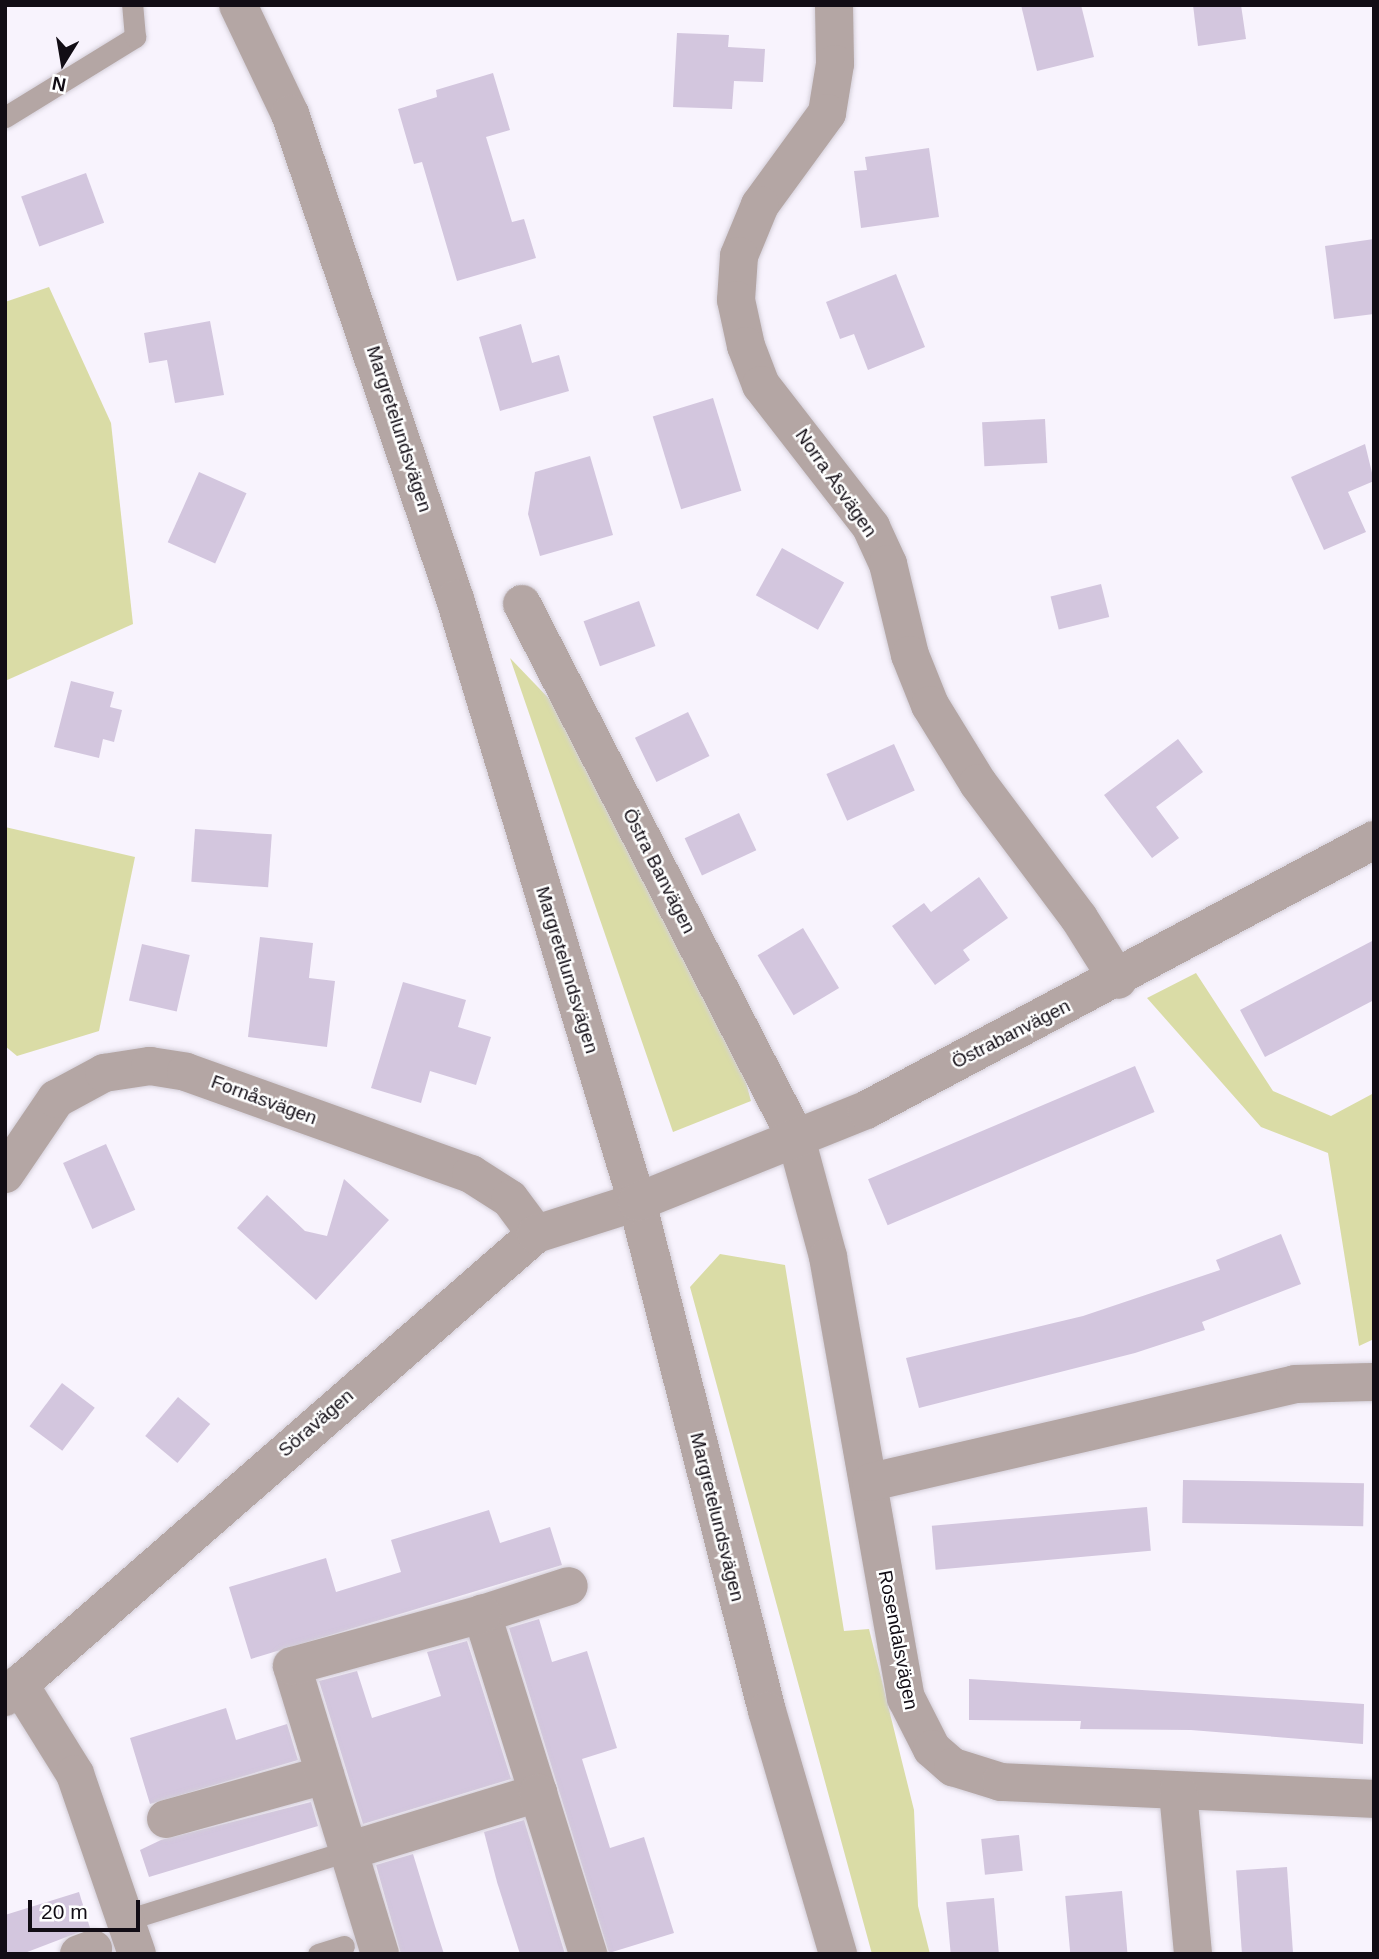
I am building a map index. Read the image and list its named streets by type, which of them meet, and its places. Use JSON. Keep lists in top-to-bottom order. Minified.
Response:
{"streets":{"street":["Margretelundsvägen","Norra Åsvägen","Östra Banvägen","Östrabanvägen","Fornåsvägen","Söravägen","Rosendalsvägen"]},"crossings":[["Margretelundsvägen","Östrabanvägen"],["Margretelundsvägen","Söravägen"],["Norra Åsvägen","Östrabanvägen"],["Östra Banvägen","Östrabanvägen"],["Östra Banvägen","Rosendalsvägen"],["Östrabanvägen","Söravägen"],["Östrabanvägen","Rosendalsvägen"],["Fornåsvägen","Söravägen"]],"scale_bar":"20 m","north":"bottom"}
